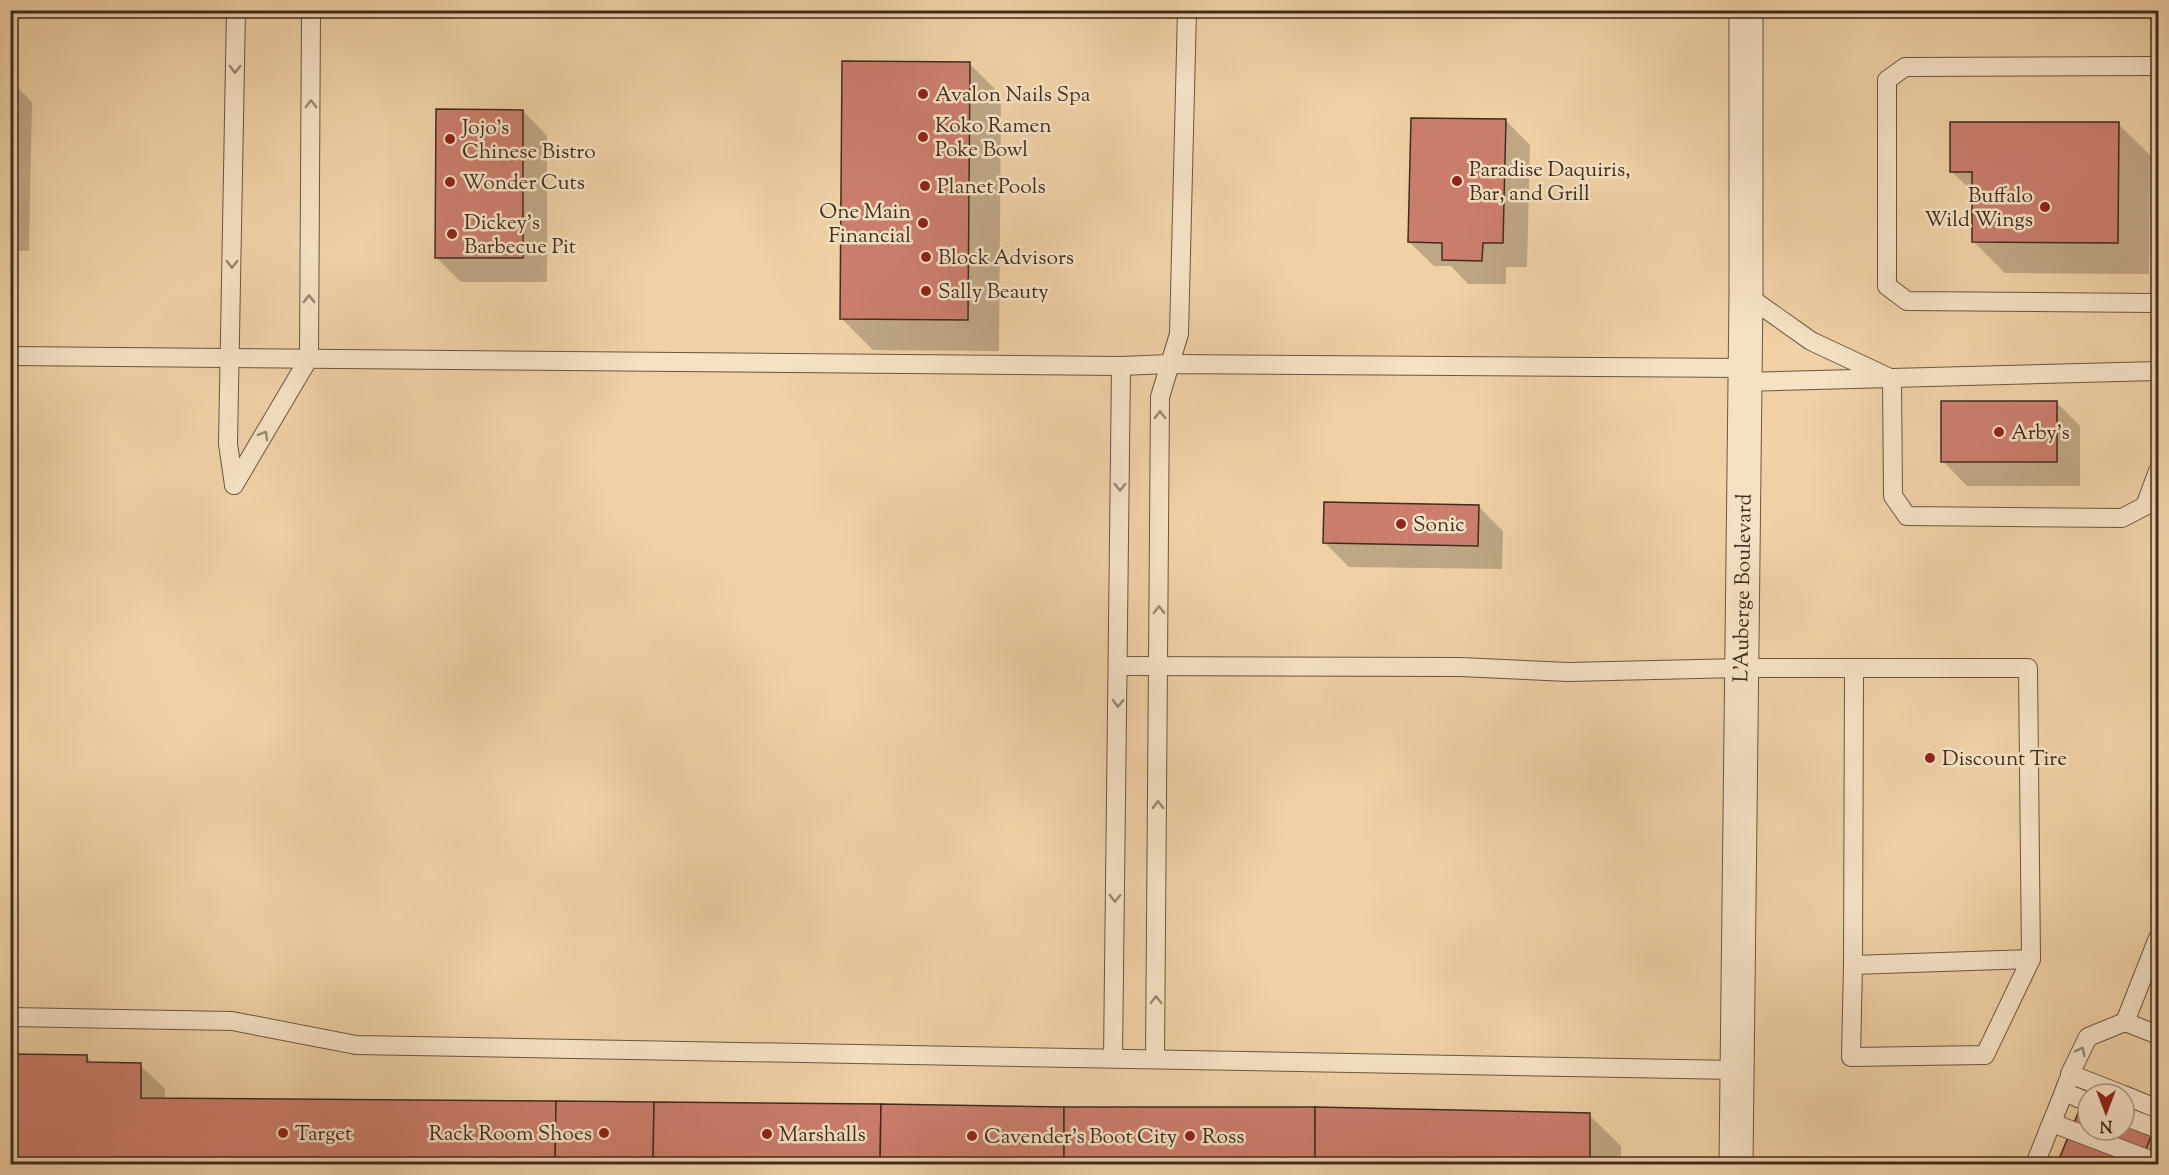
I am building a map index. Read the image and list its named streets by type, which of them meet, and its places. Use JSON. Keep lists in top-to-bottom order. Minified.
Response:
{"streets":{"street":["L'Auberge Boulevard"]},"places":["Avalon Nails Spa","Koko Ramen Poke Bowl","Jojo's Chinese Bistro","Paradise Daquiris, Bar, and Grill","Wonder Cuts","Planet Pools","Buffalo Wild Wings","One Main Financial","Dickey's Barbecue Pit","Block Advisors","Sally Beauty","Arby's","Sonic","Discount Tire","Target","Rack Room Shoes","Marshalls","Cavender's Boot City","Ross"],"north":"bottom"}
